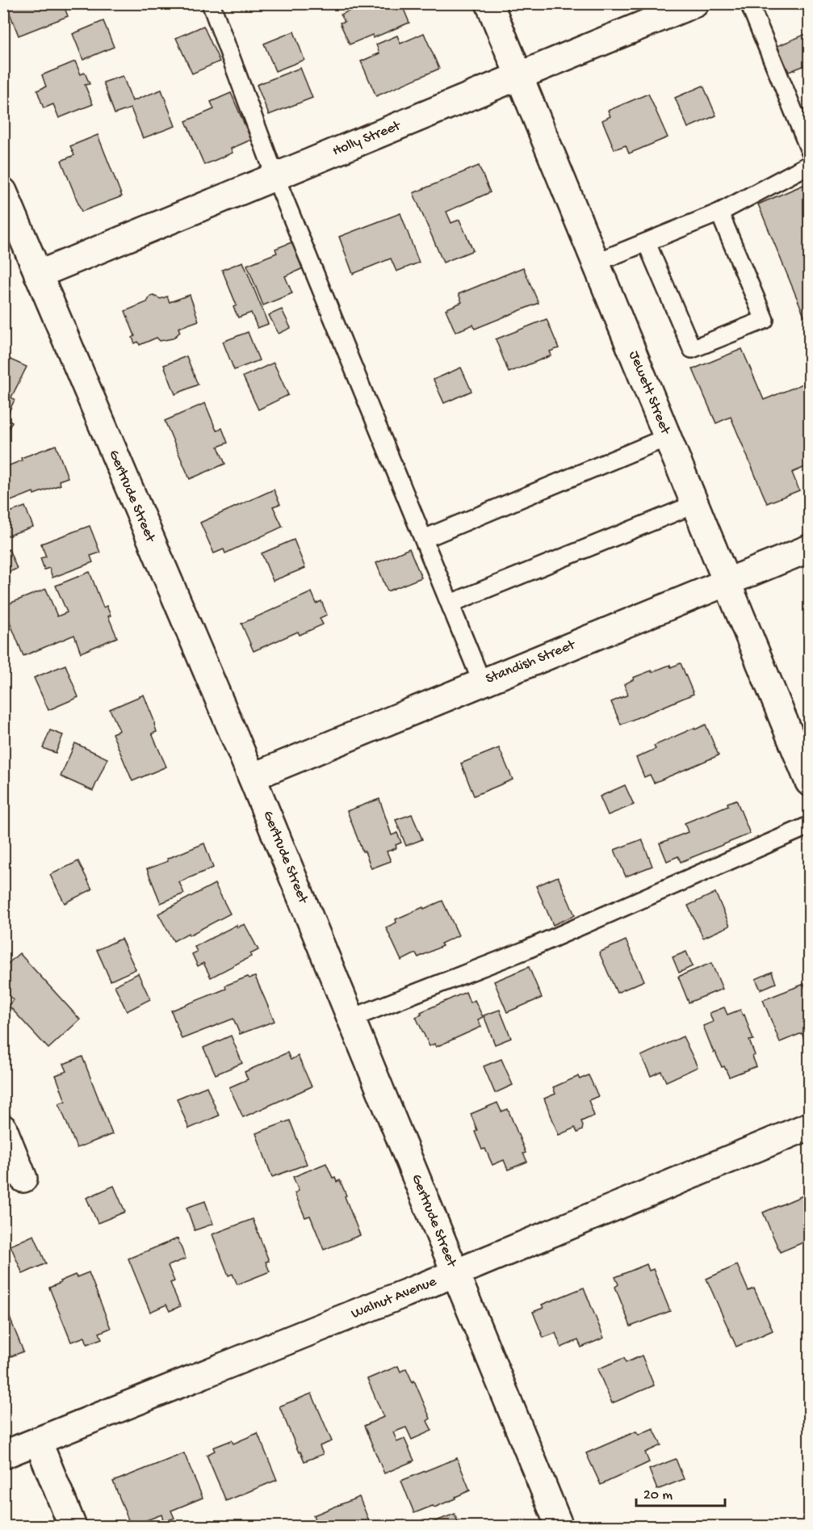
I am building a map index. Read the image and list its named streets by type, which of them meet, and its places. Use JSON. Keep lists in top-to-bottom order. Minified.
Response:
{"streets":{"street":["Holly Street","Jewett Street","Gertrude Street","Standish Street","Walnut Avenue"]},"crossings":[["Holly Street","Jewett Street"],["Holly Street","Gertrude Street"],["Jewett Street","Standish Street"],["Gertrude Street","Standish Street"],["Gertrude Street","Walnut Avenue"]],"scale_bar":"20 m"}
